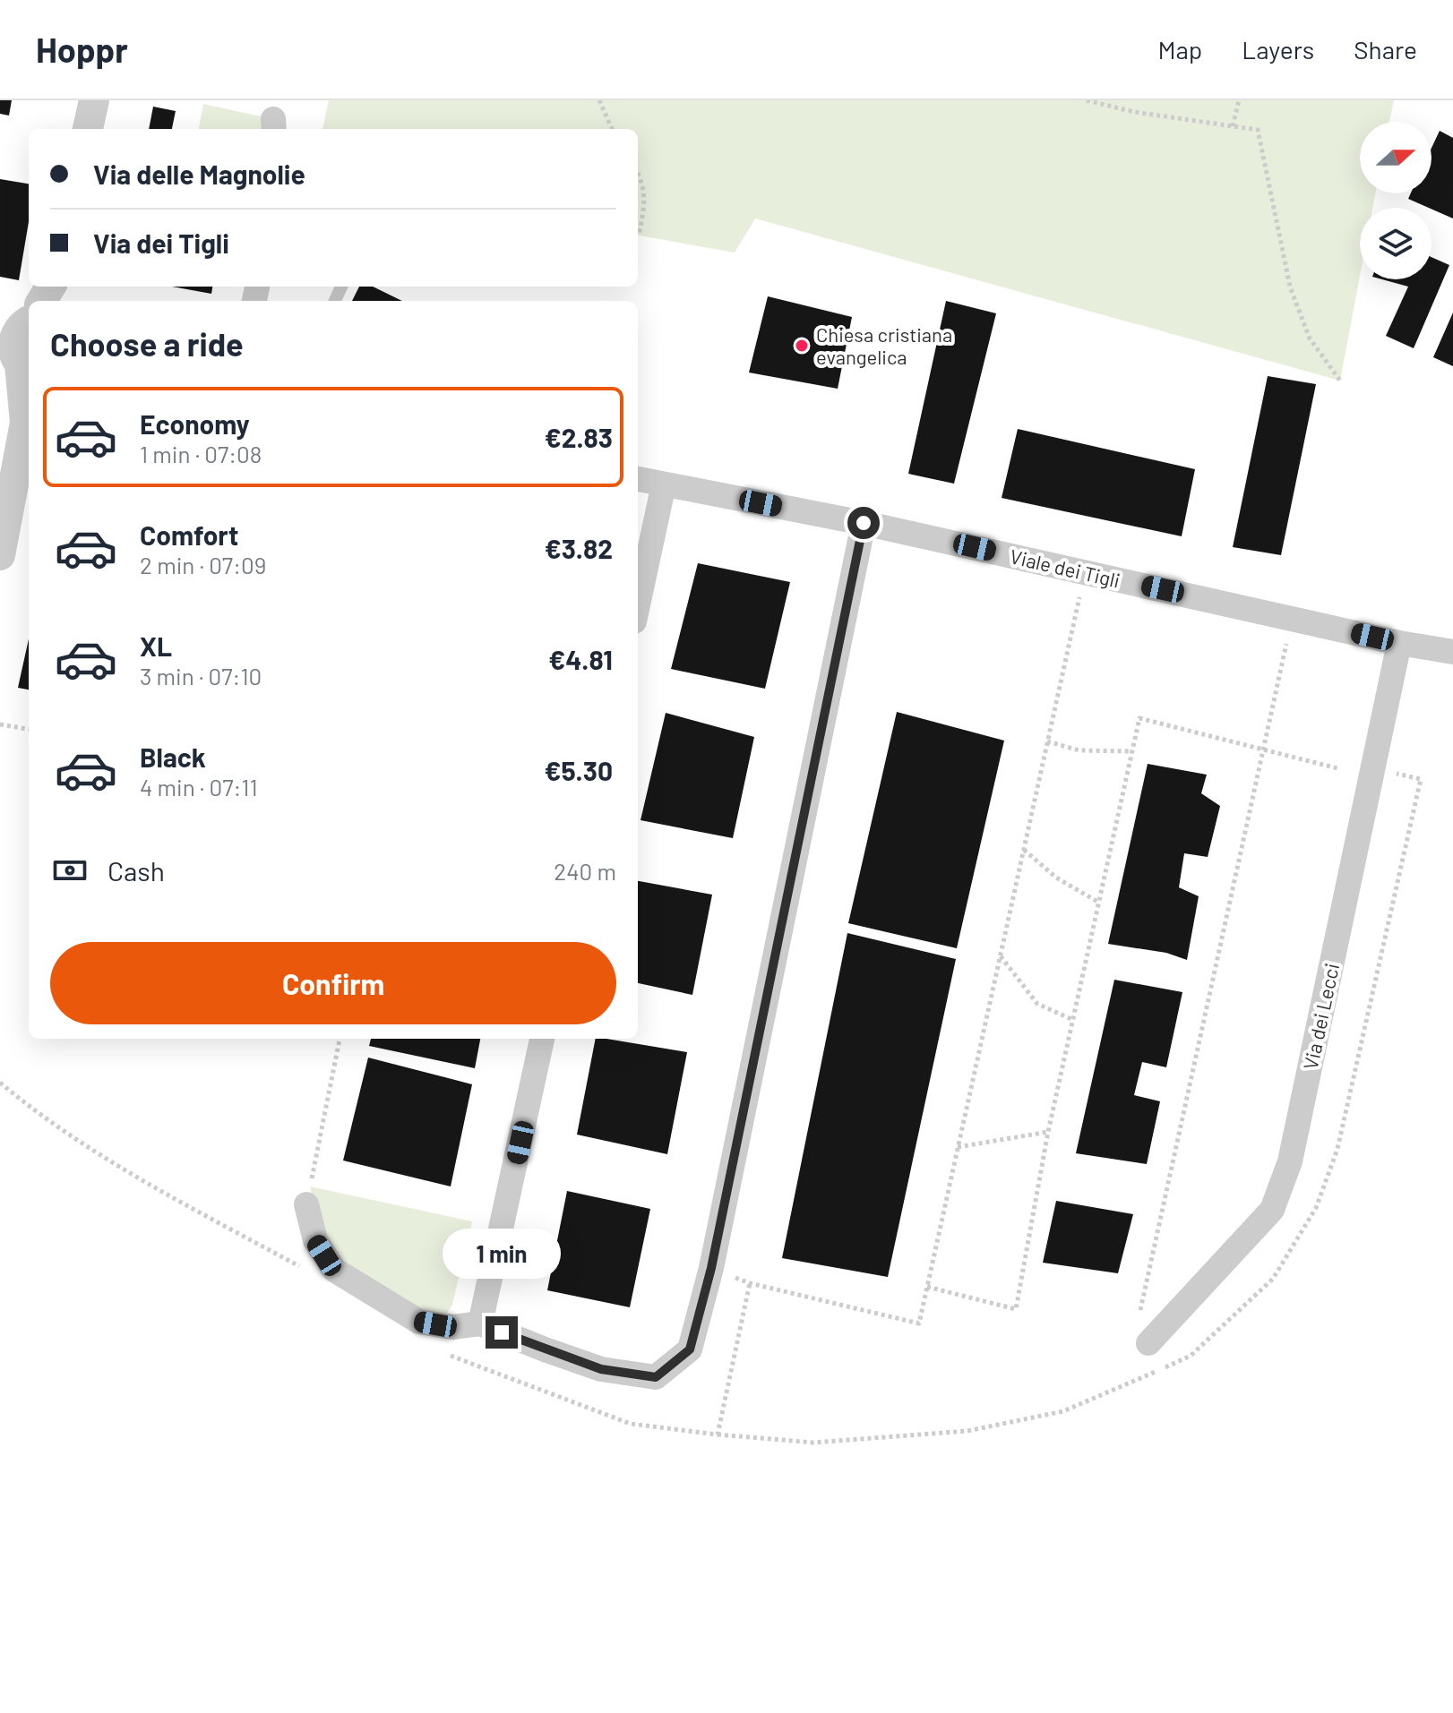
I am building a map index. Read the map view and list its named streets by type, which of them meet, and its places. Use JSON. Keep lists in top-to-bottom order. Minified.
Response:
{"streets":{"street":["Viale dei Tigli","Via dei Lecci"]},"crossings":[["Viale dei Tigli","Via dei Lecci"]],"places":["Chiesa cristiana evangelica"],"north":"right","page":{"header":"Hoppr","nav":["Map","Layers","Share"],"banner":["Via delle Magnolie","Via dei Tigli"],"heading":"Choose a ride","list":[{"name":"Economy","note":"1 min · 07:08","value":"€2.83"},{"name":"Comfort","note":"2 min · 07:09","value":"€3.82"},{"name":"XL","note":"3 min · 07:10","value":"€4.81"},{"name":"Black","note":"4 min · 07:11","value":"€5.30"}],"pay":["Cash","240 m"],"buttons":"Confirm","bubble":"1 min"}}
